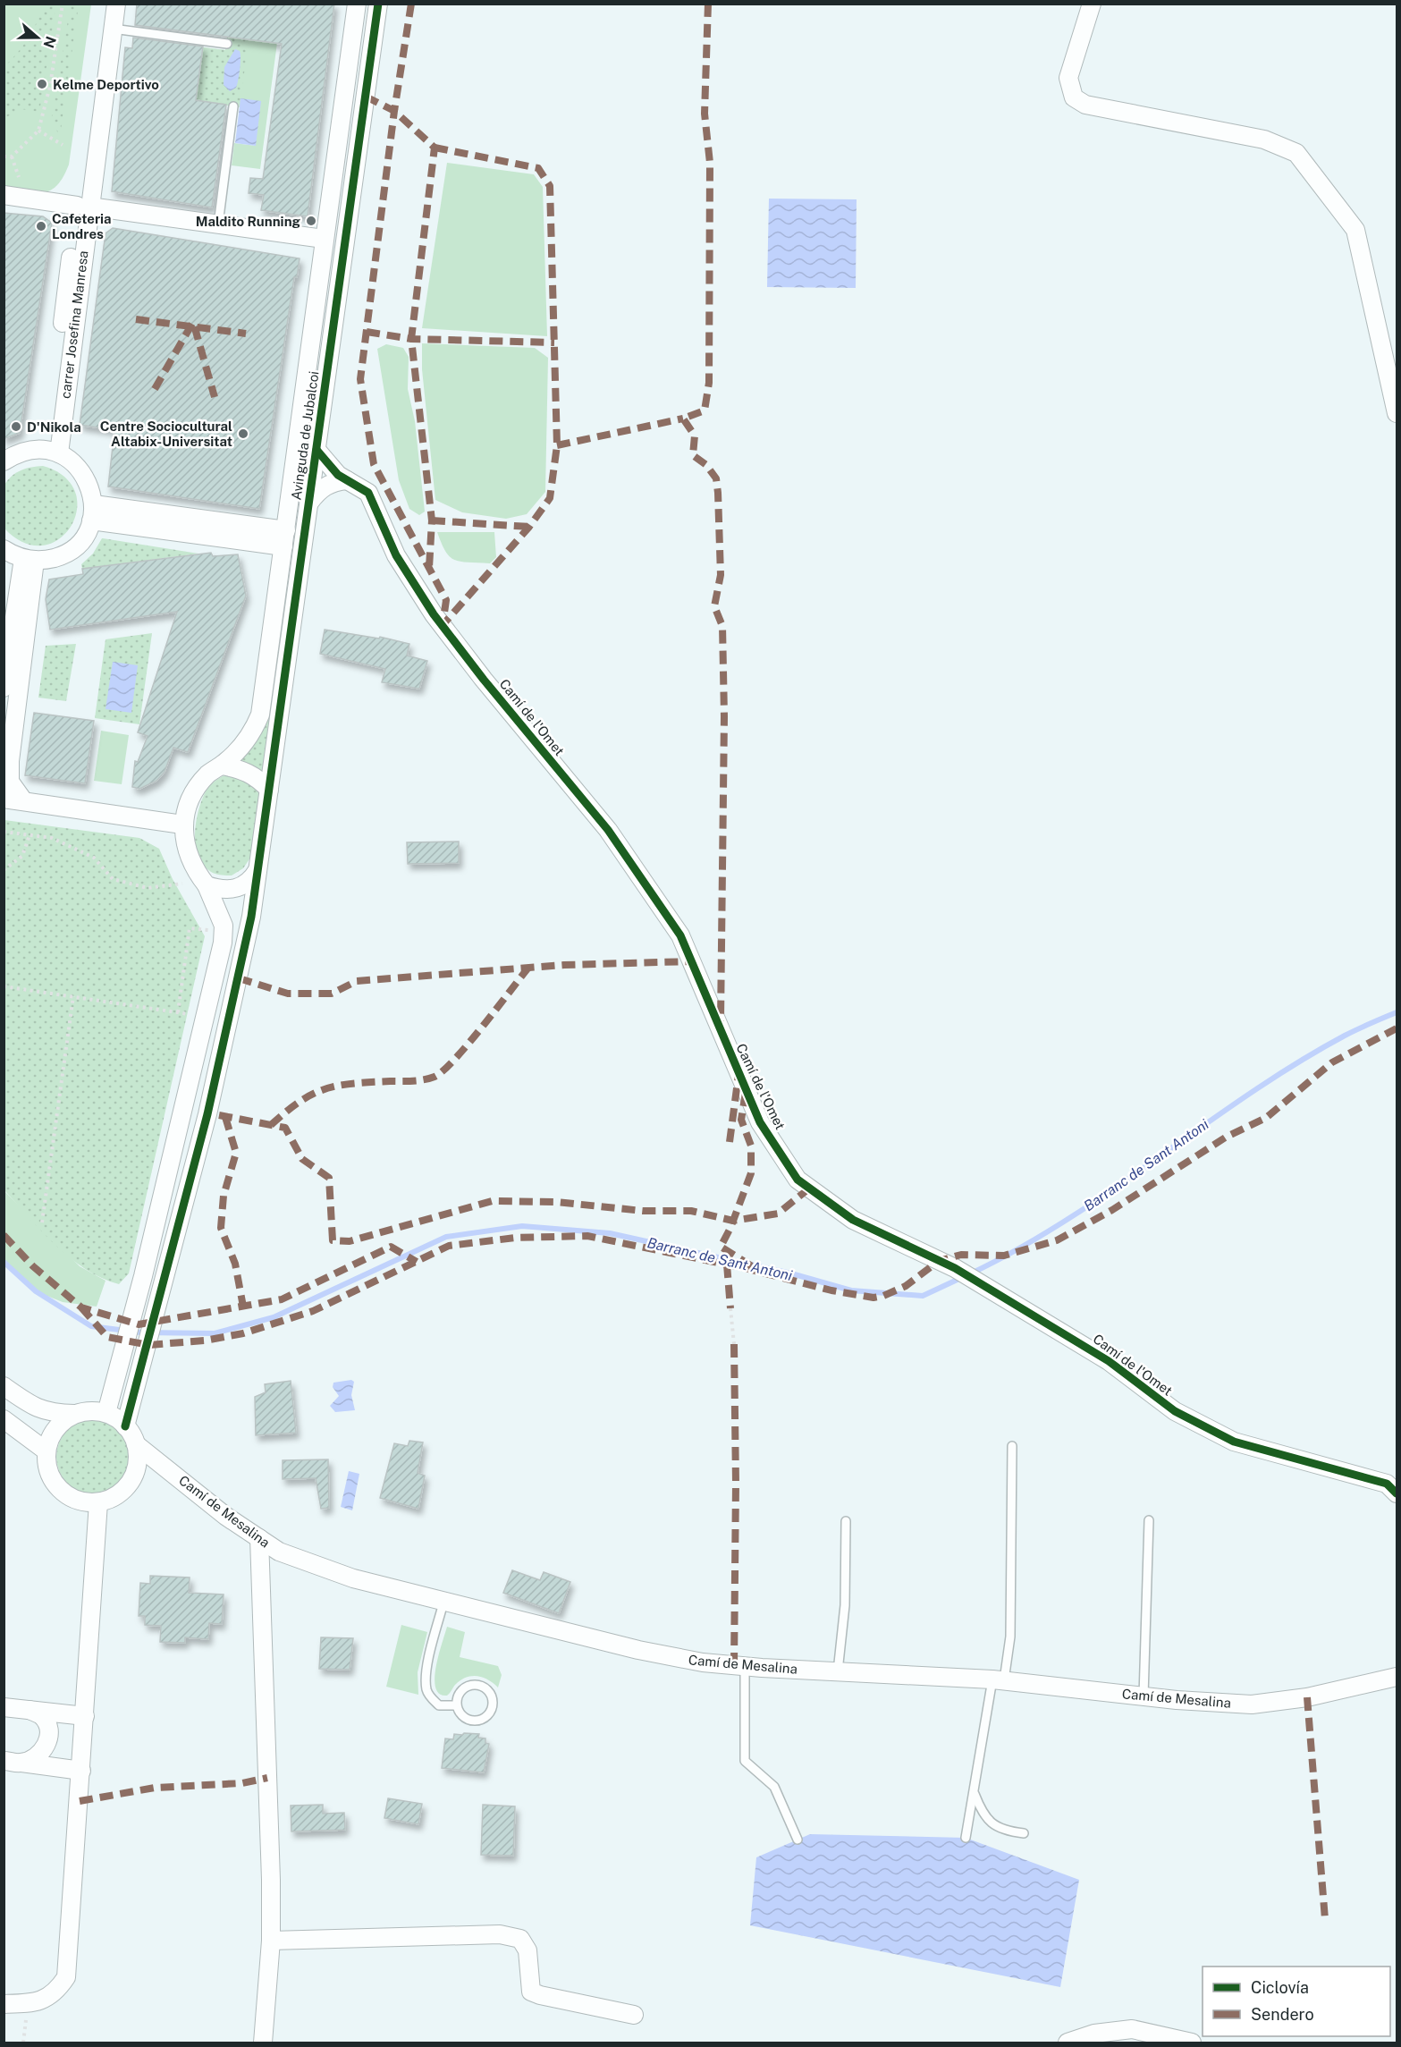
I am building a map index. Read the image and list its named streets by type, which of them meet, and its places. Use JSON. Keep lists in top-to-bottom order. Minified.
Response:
{"streets":{"street":["carrer Josefina Manresa","Avinguda de Jubalcoi","Camí de l'Omet","Camí de Mesalina"]},"crossings":[["Avinguda de Jubalcoi","Camí de l'Omet"],["Avinguda de Jubalcoi","Camí de Mesalina"]],"water":["Barranc de Sant Antoni"],"places":["Kelme Deportivo","Maldito Running","Cafeteria Londres","D'Nikola","Centre Sociocultural Altabix-Universitat"],"legend":["Ciclovía","Sendero"],"north":"right"}
